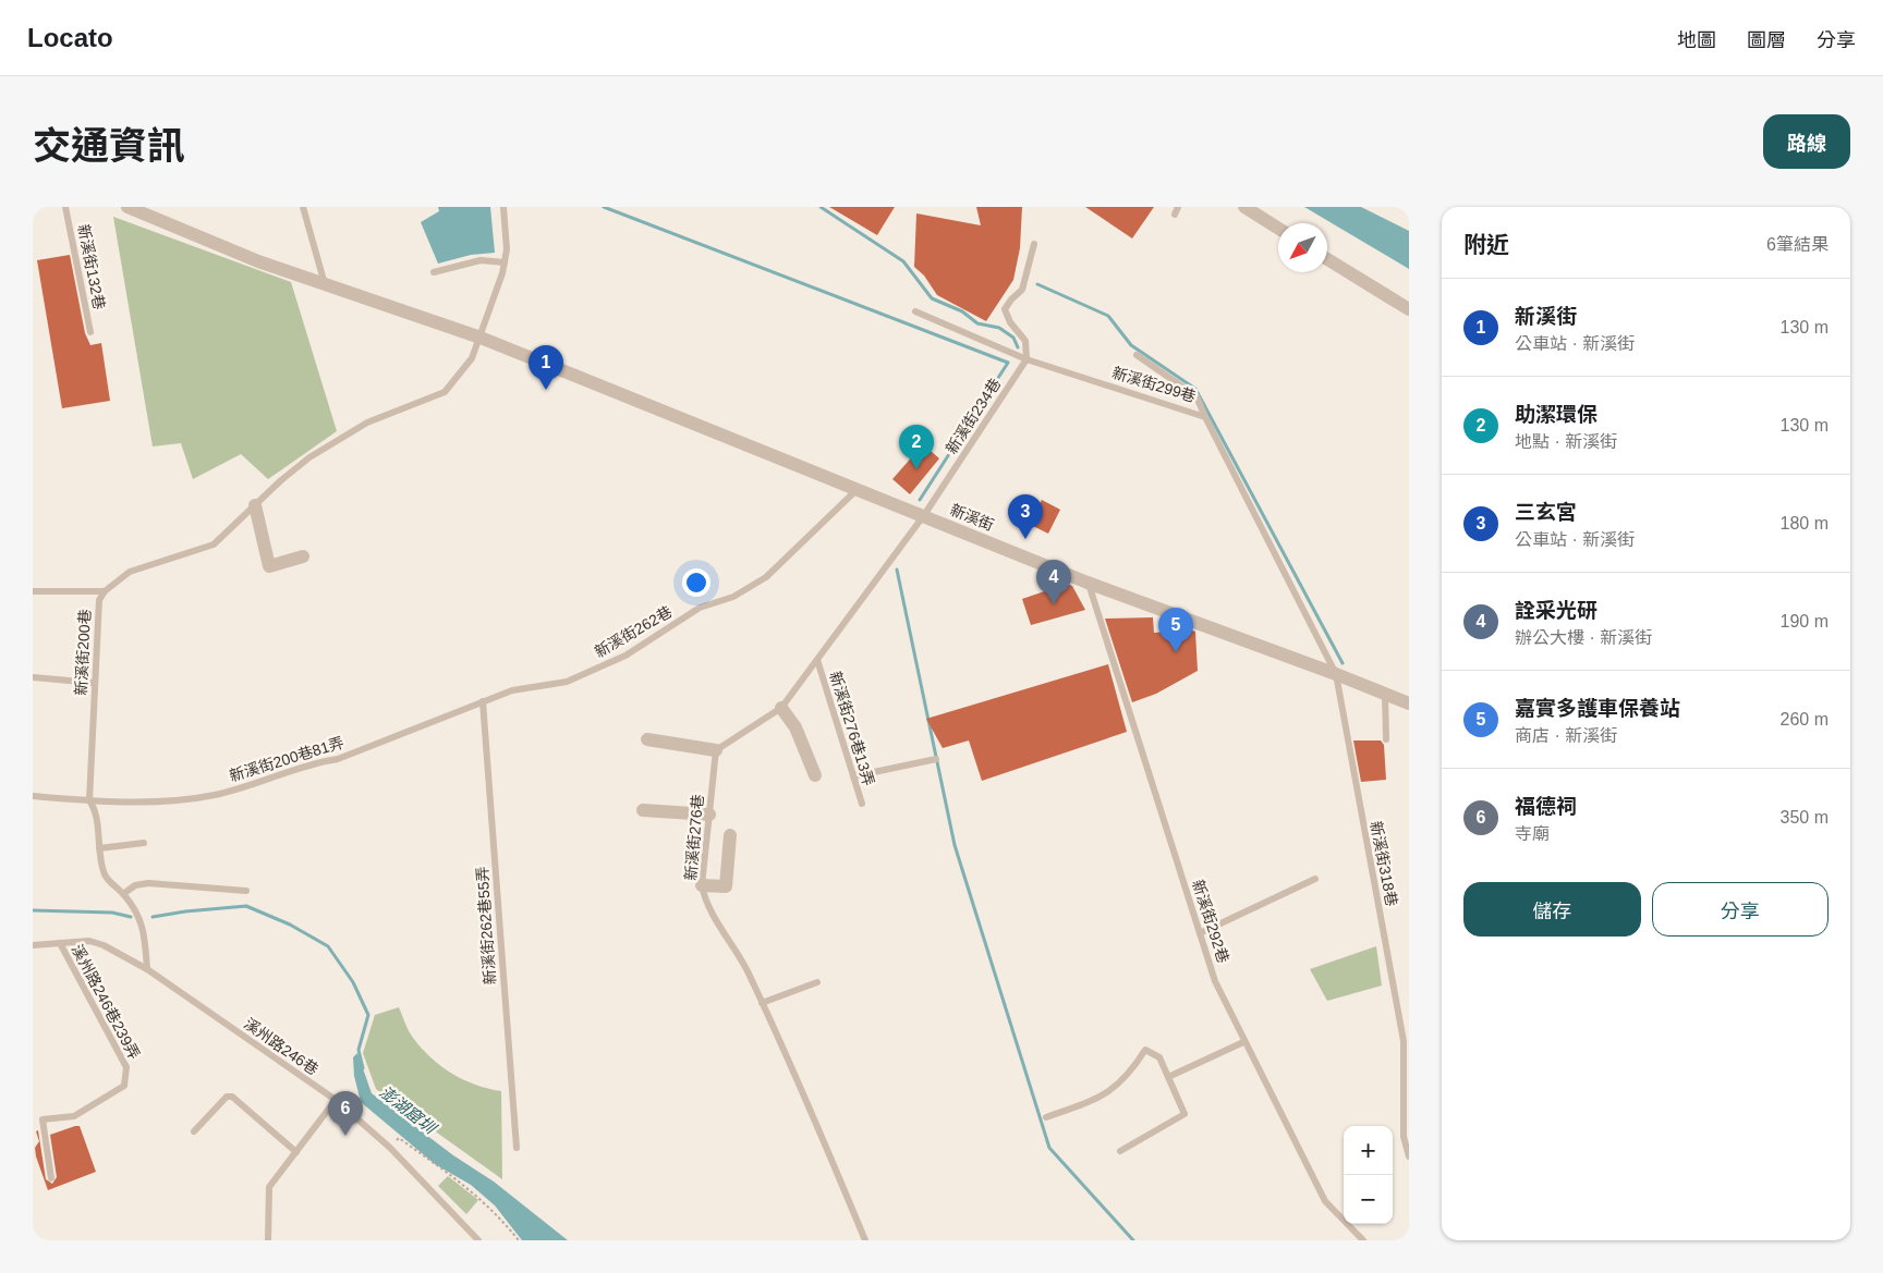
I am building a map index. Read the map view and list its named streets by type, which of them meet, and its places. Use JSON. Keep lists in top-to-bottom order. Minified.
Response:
{"streets":{"street":["新溪街"],"lane":["新溪街132巷","新溪街299巷","新溪街234巷","新溪街262巷","新溪街200巷","新溪街276巷13弄","新溪街200巷81弄","新溪街276巷","新溪街318巷","新溪街292巷","新溪街262巷55弄","溪州路246巷239弄","溪州路246巷"]},"crossings":[["新溪街299巷","新溪街234巷"],["新溪街299巷","新溪街"],["新溪街299巷","新溪街318巷"],["新溪街234巷","新溪街"],["新溪街","新溪街262巷"],["新溪街","新溪街200巷"],["新溪街","新溪街318巷"],["新溪街","新溪街292巷"],["新溪街262巷","新溪街200巷81弄"],["新溪街262巷","新溪街262巷55弄"],["新溪街200巷","新溪街200巷81弄"],["新溪街200巷","溪州路246巷"],["新溪街200巷81弄","新溪街262巷55弄"],["溪州路246巷239弄","溪州路246巷"]],"water":["澎湖窟圳"],"north":"bottom left","page":{"header":"Locato","nav":["地圖","圖層","分享"],"title":"交通資訊","buttons":["路線",["儲存","分享"]],"heading":["附近","6筆結果"],"list":[{"mark":"1","name":"新溪街","note":"公車站 · 新溪街","value":"130 m"},{"mark":"2","name":"助潔環保","note":"地點 · 新溪街","value":"130 m"},{"mark":"3","name":"三玄宮","note":"公車站 · 新溪街","value":"180 m"},{"mark":"4","name":"詮采光研","note":"辦公大樓 · 新溪街","value":"190 m"},{"mark":"5","name":"嘉實多護車保養站","note":"商店 · 新溪街","value":"260 m"},{"mark":"6","name":"福德祠","note":"寺廟","value":"350 m"}],"pins":["1","2","3","4","5","6"],"map_buttons":["+","−"]}}
